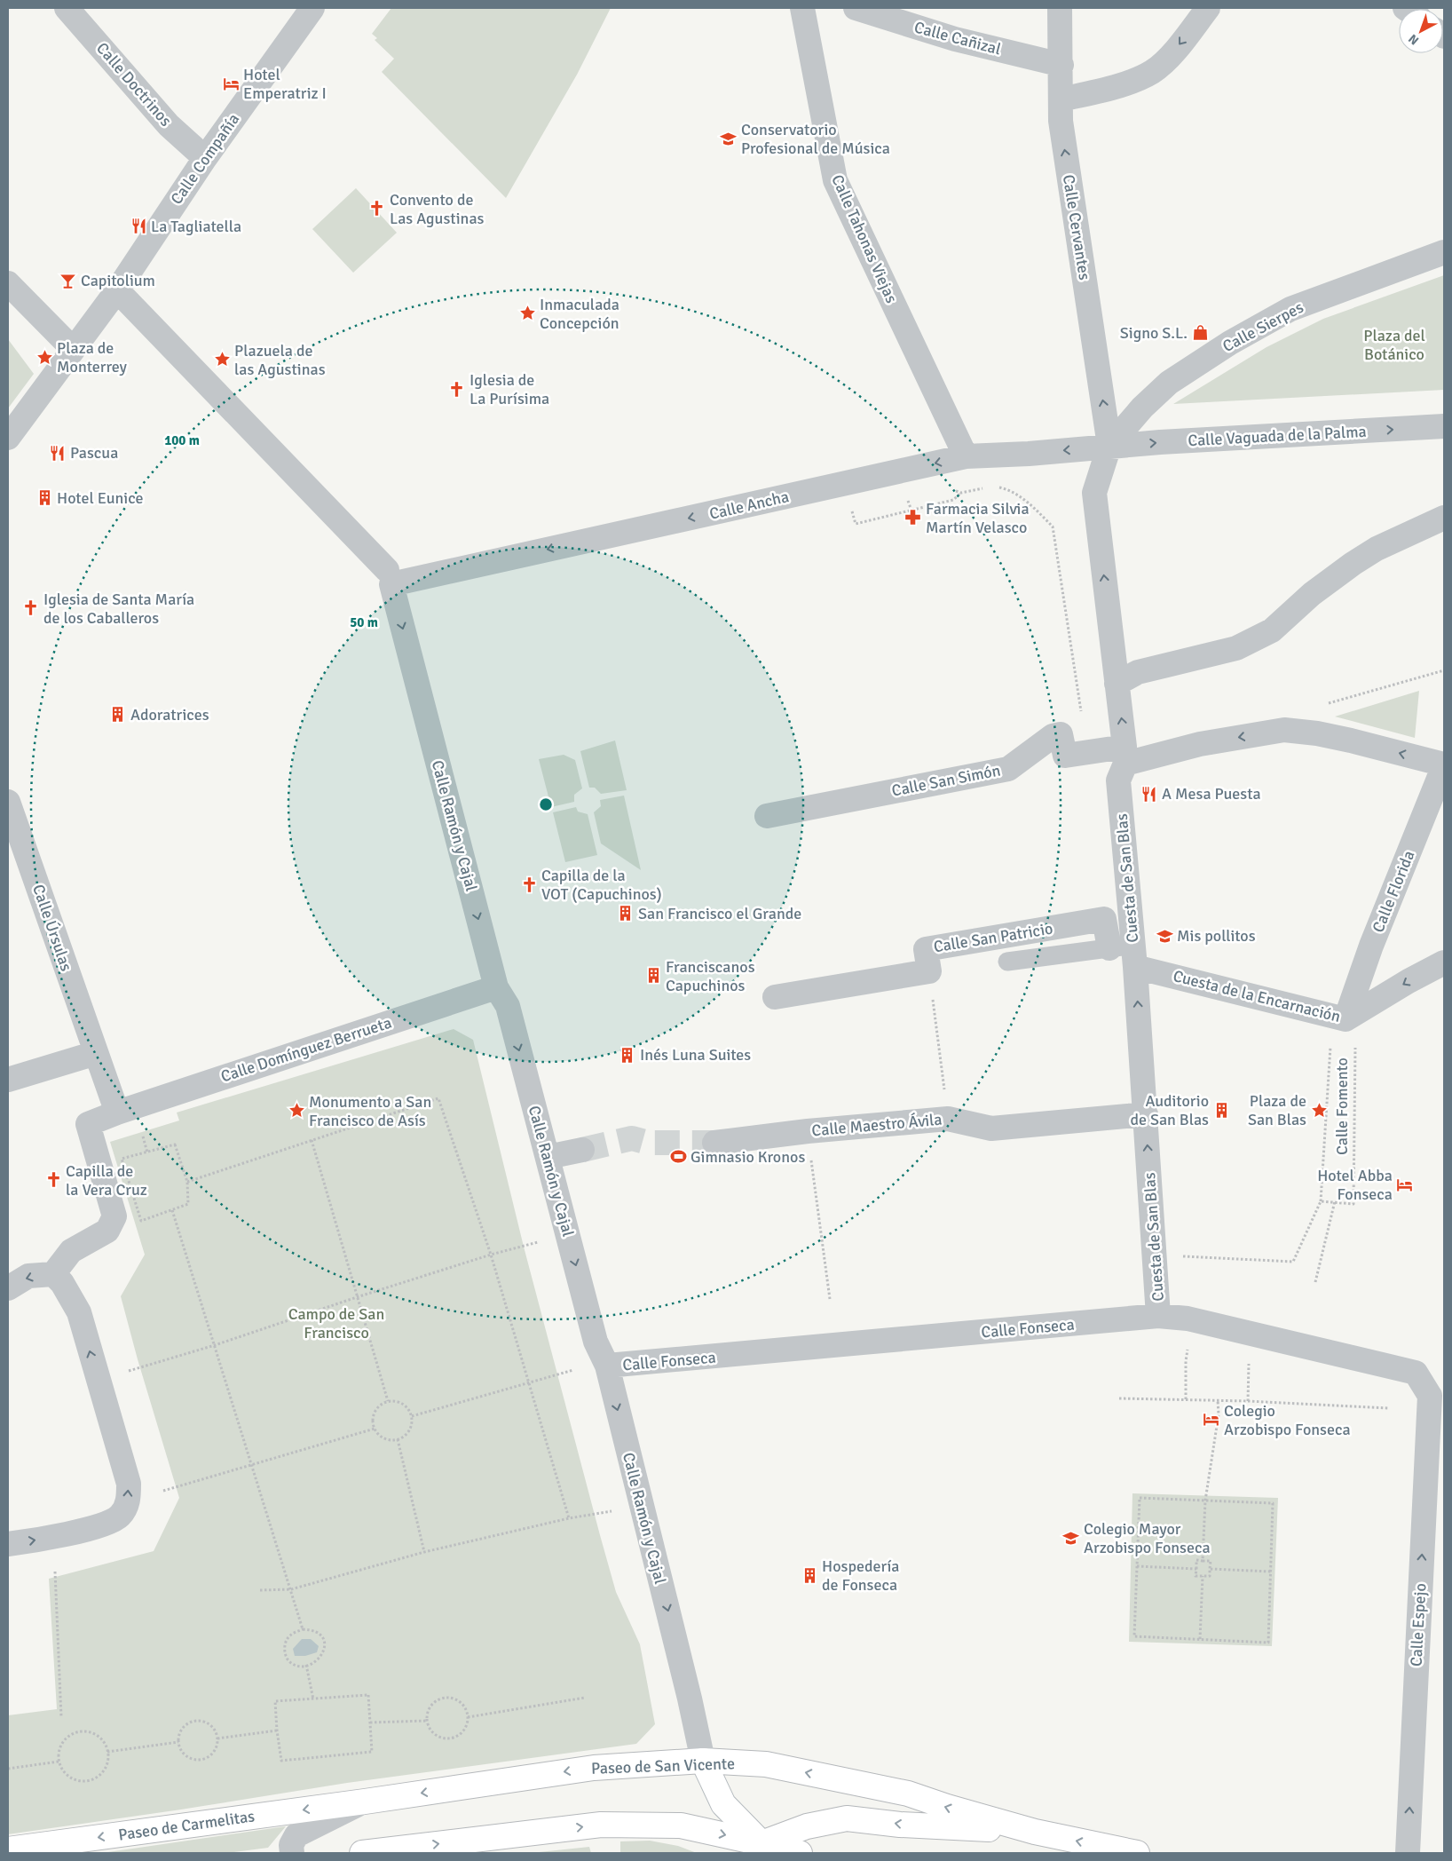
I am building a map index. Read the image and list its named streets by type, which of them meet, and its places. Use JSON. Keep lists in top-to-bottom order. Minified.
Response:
{"streets":{"main road":["Paseo de San Vicente","Paseo de Carmelitas"],"street":["Calle Cañizal","Calle Doctrinos","Calle Compañía","Calle Cervantes","Calle Tahonas Viejas","Calle Sierpes","Calle Vaguada de la Palma","Calle Ancha","Calle San Simón","Calle Ramón y Cajal","Cuesta de San Blas","Calle Florida","Calle Úrsulas","Calle San Patricio","Cuesta de la Encarnación","Calle Domínguez Berrueta","Calle Maestro Ávila","Calle Fonseca","Calle Espejo"],"path":["Calle Fomento"]},"crossings":[["Calle Cañizal","Calle Cervantes"],["Calle Doctrinos","Calle Compañía"],["Calle Cervantes","Calle Sierpes"],["Calle Cervantes","Calle Vaguada de la Palma"],["Calle Cervantes","Calle Ancha"],["Calle Cervantes","Cuesta de San Blas"],["Calle Tahonas Viejas","Calle Ancha"],["Calle Sierpes","Calle Vaguada de la Palma"],["Calle Sierpes","Calle Ancha"],["Calle Sierpes","Cuesta de San Blas"],["Calle Vaguada de la Palma","Calle Ancha"],["Calle Vaguada de la Palma","Cuesta de San Blas"],["Calle Ancha","Calle Ramón y Cajal"],["Calle Ancha","Cuesta de San Blas"],["Calle San Simón","Cuesta de San Blas"],["Calle Ramón y Cajal","Calle Domínguez Berrueta"],["Calle Ramón y Cajal","Calle Fonseca"],["Calle Ramón y Cajal","Paseo de San Vicente"],["Cuesta de San Blas","Calle San Patricio"],["Cuesta de San Blas","Cuesta de la Encarnación"],["Cuesta de San Blas","Calle Maestro Ávila"],["Cuesta de San Blas","Calle Fonseca"],["Calle Florida","Cuesta de la Encarnación"],["Calle Florida","Calle Fomento"],["Calle Úrsulas","Calle Domínguez Berrueta"],["Calle San Patricio","Cuesta de la Encarnación"],["Cuesta de la Encarnación","Calle Fomento"],["Calle Fonseca","Calle Espejo"],["Paseo de San Vicente","Paseo de Carmelitas"]],"one_way":["Calle Cervantes","Calle Ancha","Calle Ramón y Cajal","Cuesta de San Blas","Calle Espejo","Paseo de Carmelitas"],"parks":["Plaza del Botánico","Campo de San Francisco"],"places":{"hotel":["Hotel Emperatriz I","Hotel Abba Fonseca","Colegio Arzobispo Fonseca"],"school or university":["Conservatorio Profesional de Música","Mis pollitos","Colegio Mayor Arzobispo Fonseca"],"church":["Convento de Las Agustinas","Iglesia de La Purísima","Iglesia de Santa María de los Caballeros","Capilla de la VOT (Capuchinos)","Capilla de la Vera Cruz"],"restaurant":["La Tagliatella","Pascua","A Mesa Puesta"],"bar":["Capitolium"],"place":["Inmaculada Concepción","Plaza de Monterrey","Plazuela de las Agustinas","Plaza de San Blas","Monumento a San Francisco de Asís"],"shop":["Signo S.L."],"building":["Hotel Eunice","Adoratrices","San Francisco el Grande","Franciscanos Capuchinos","Inés Luna Suites","Auditorio de San Blas","Hospedería de Fonseca"],"pharmacy":["Farmacia Silvia Martín Velasco"],"sports":["Gimnasio Kronos"]},"north":"bottom left","rings":["100 m","50 m"]}
